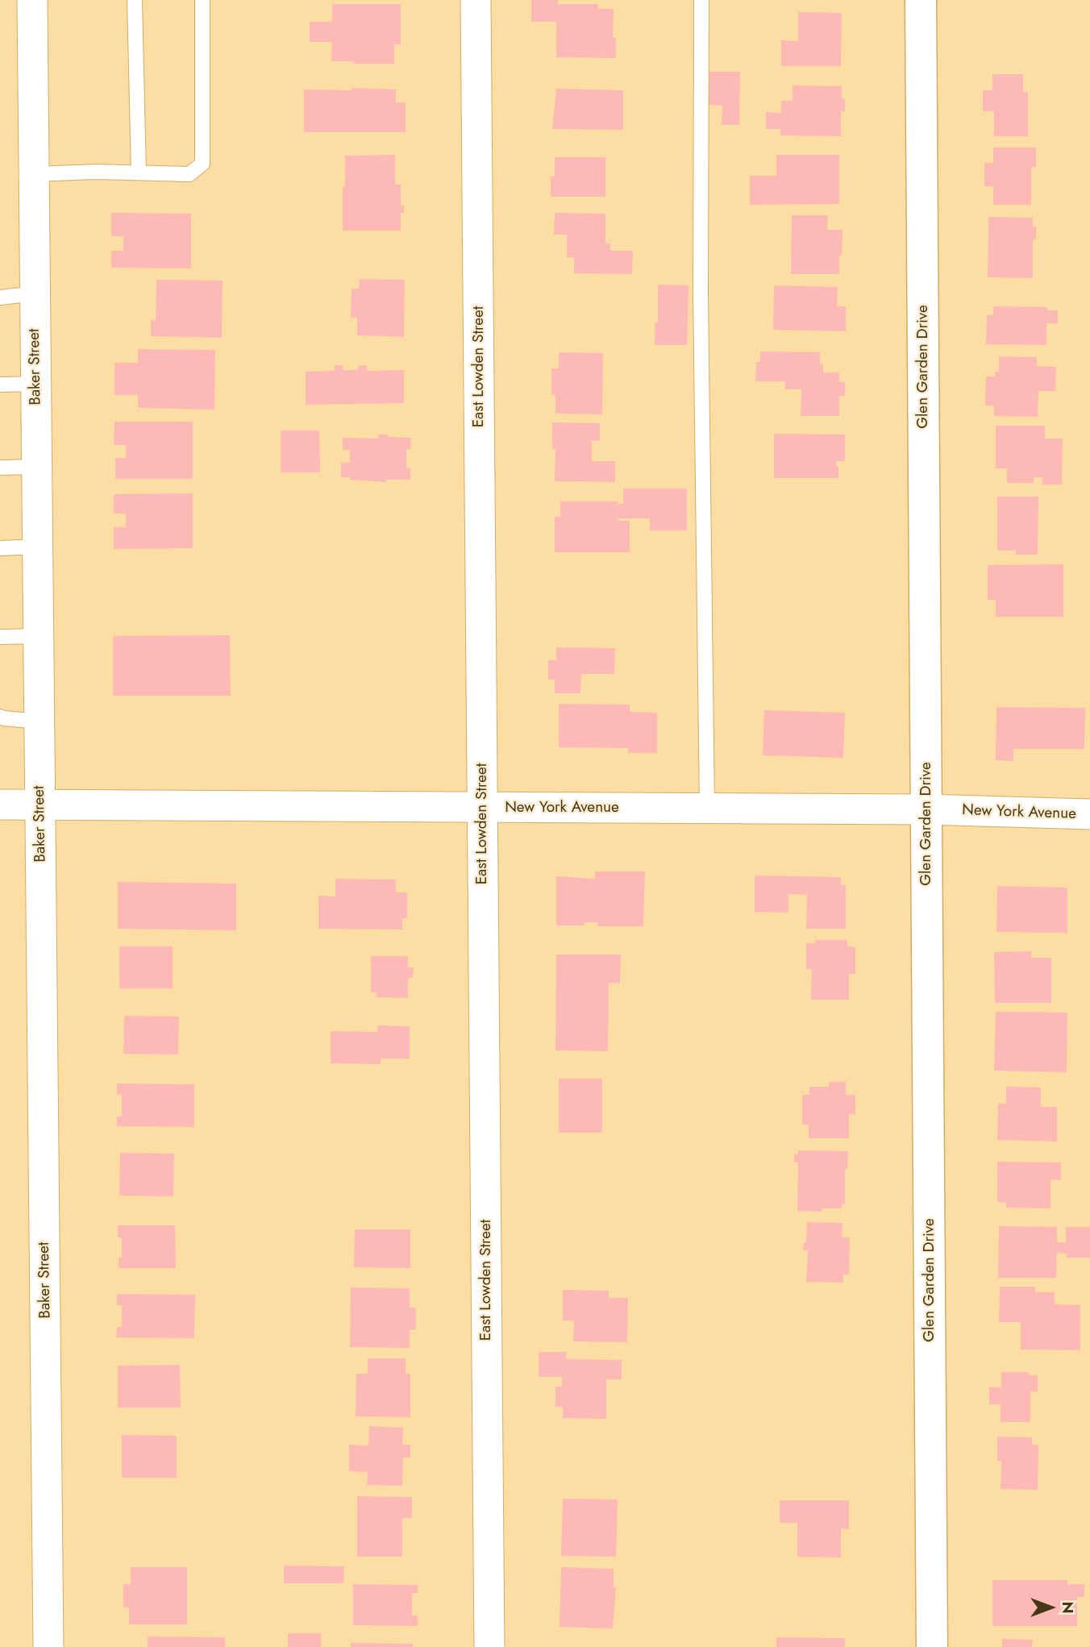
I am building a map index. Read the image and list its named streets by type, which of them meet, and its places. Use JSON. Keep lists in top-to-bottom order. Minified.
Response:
{"streets":{"street":["Baker Street","East Lowden Street","Glen Garden Drive","New York Avenue"]},"crossings":[["Baker Street","New York Avenue"],["East Lowden Street","New York Avenue"],["Glen Garden Drive","New York Avenue"]],"north":"right"}
